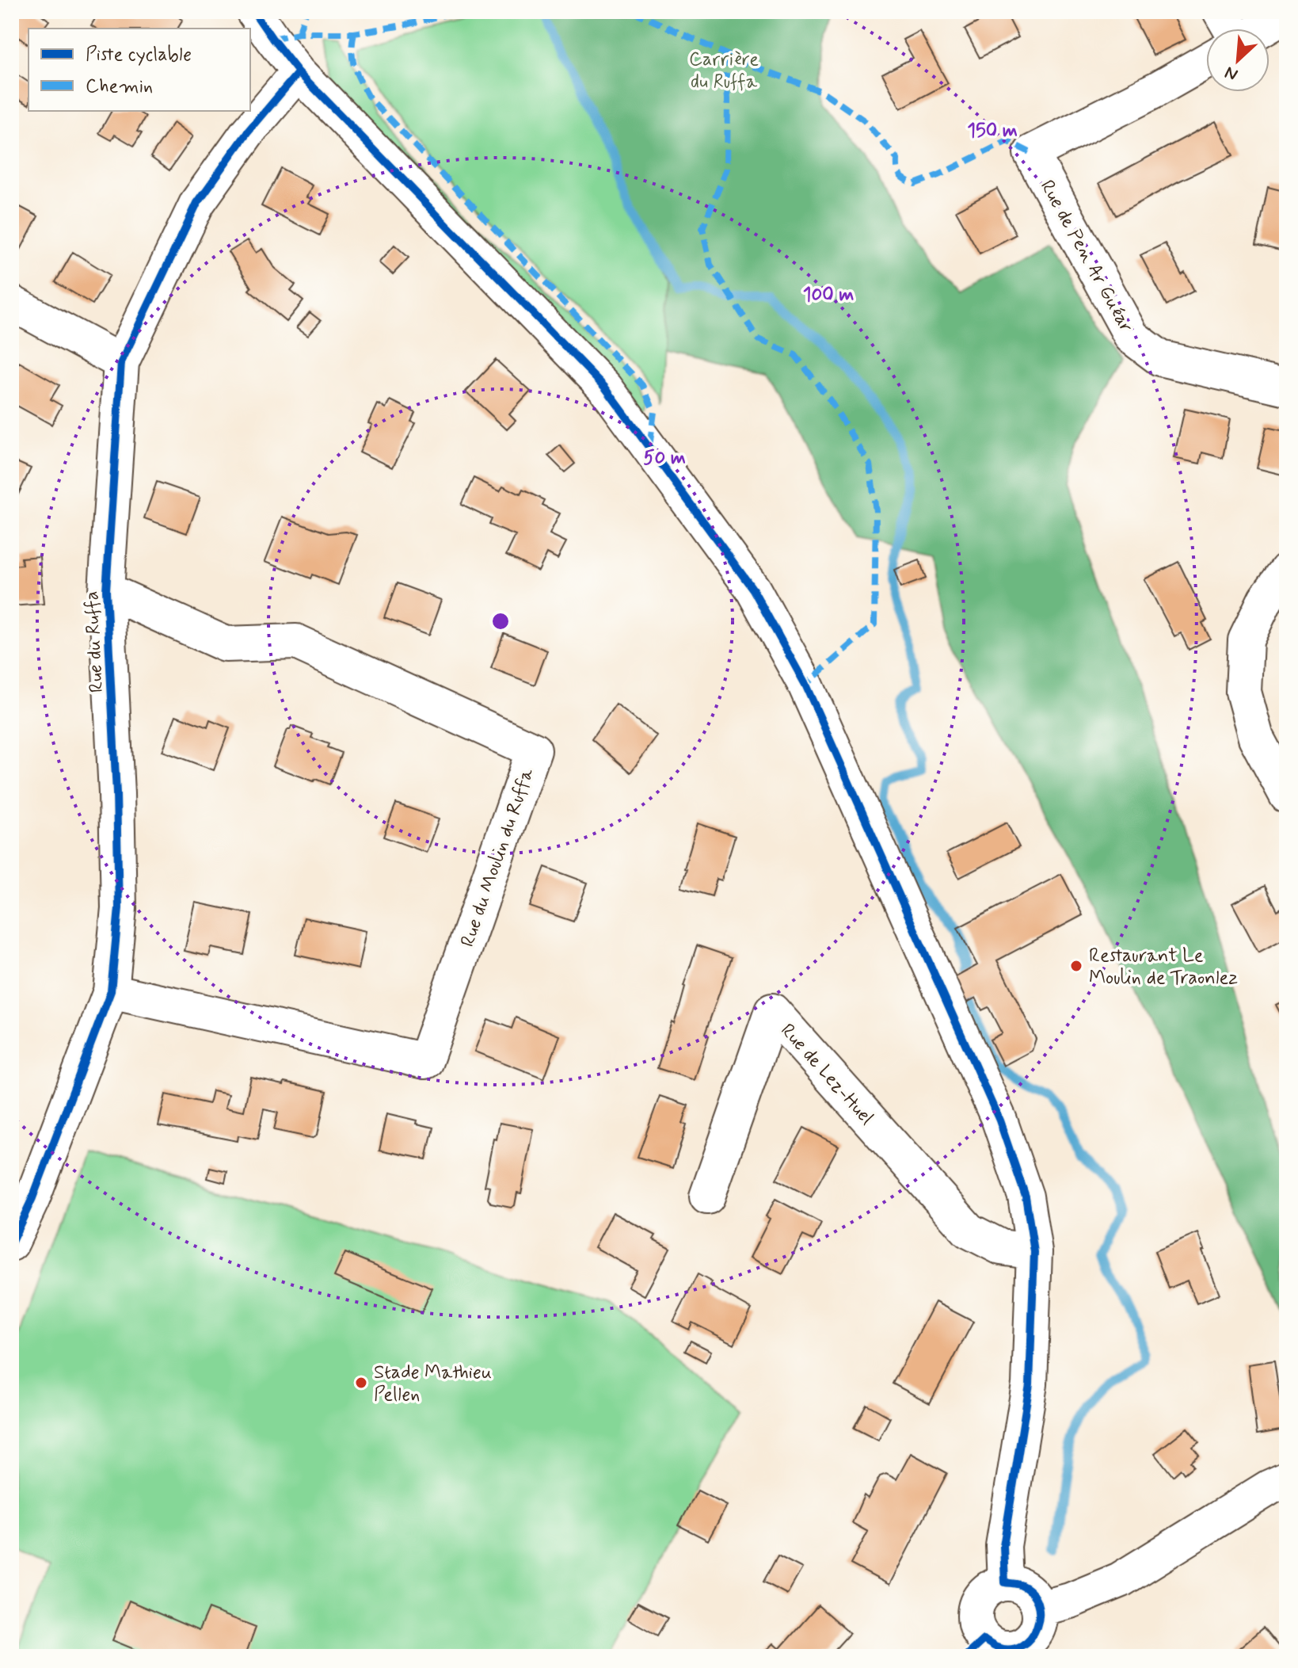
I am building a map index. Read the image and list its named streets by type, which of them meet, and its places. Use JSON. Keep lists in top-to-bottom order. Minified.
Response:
{"streets":{"street":["Rue de Pen Ar Guéar","Rue du Ruffa","Rue du Moulin du Ruffa","Rue de Lez-Huel"]},"crossings":[["Rue du Ruffa","Rue du Moulin du Ruffa"]],"parks":["Carrière du Ruffa"],"places":["Restaurant Le Moulin de Traonlez","Stade Mathieu Pellen"],"legend":["Piste cyclable","Chemin"],"north":"bottom left","rings":["150 m","100 m","50 m"]}
